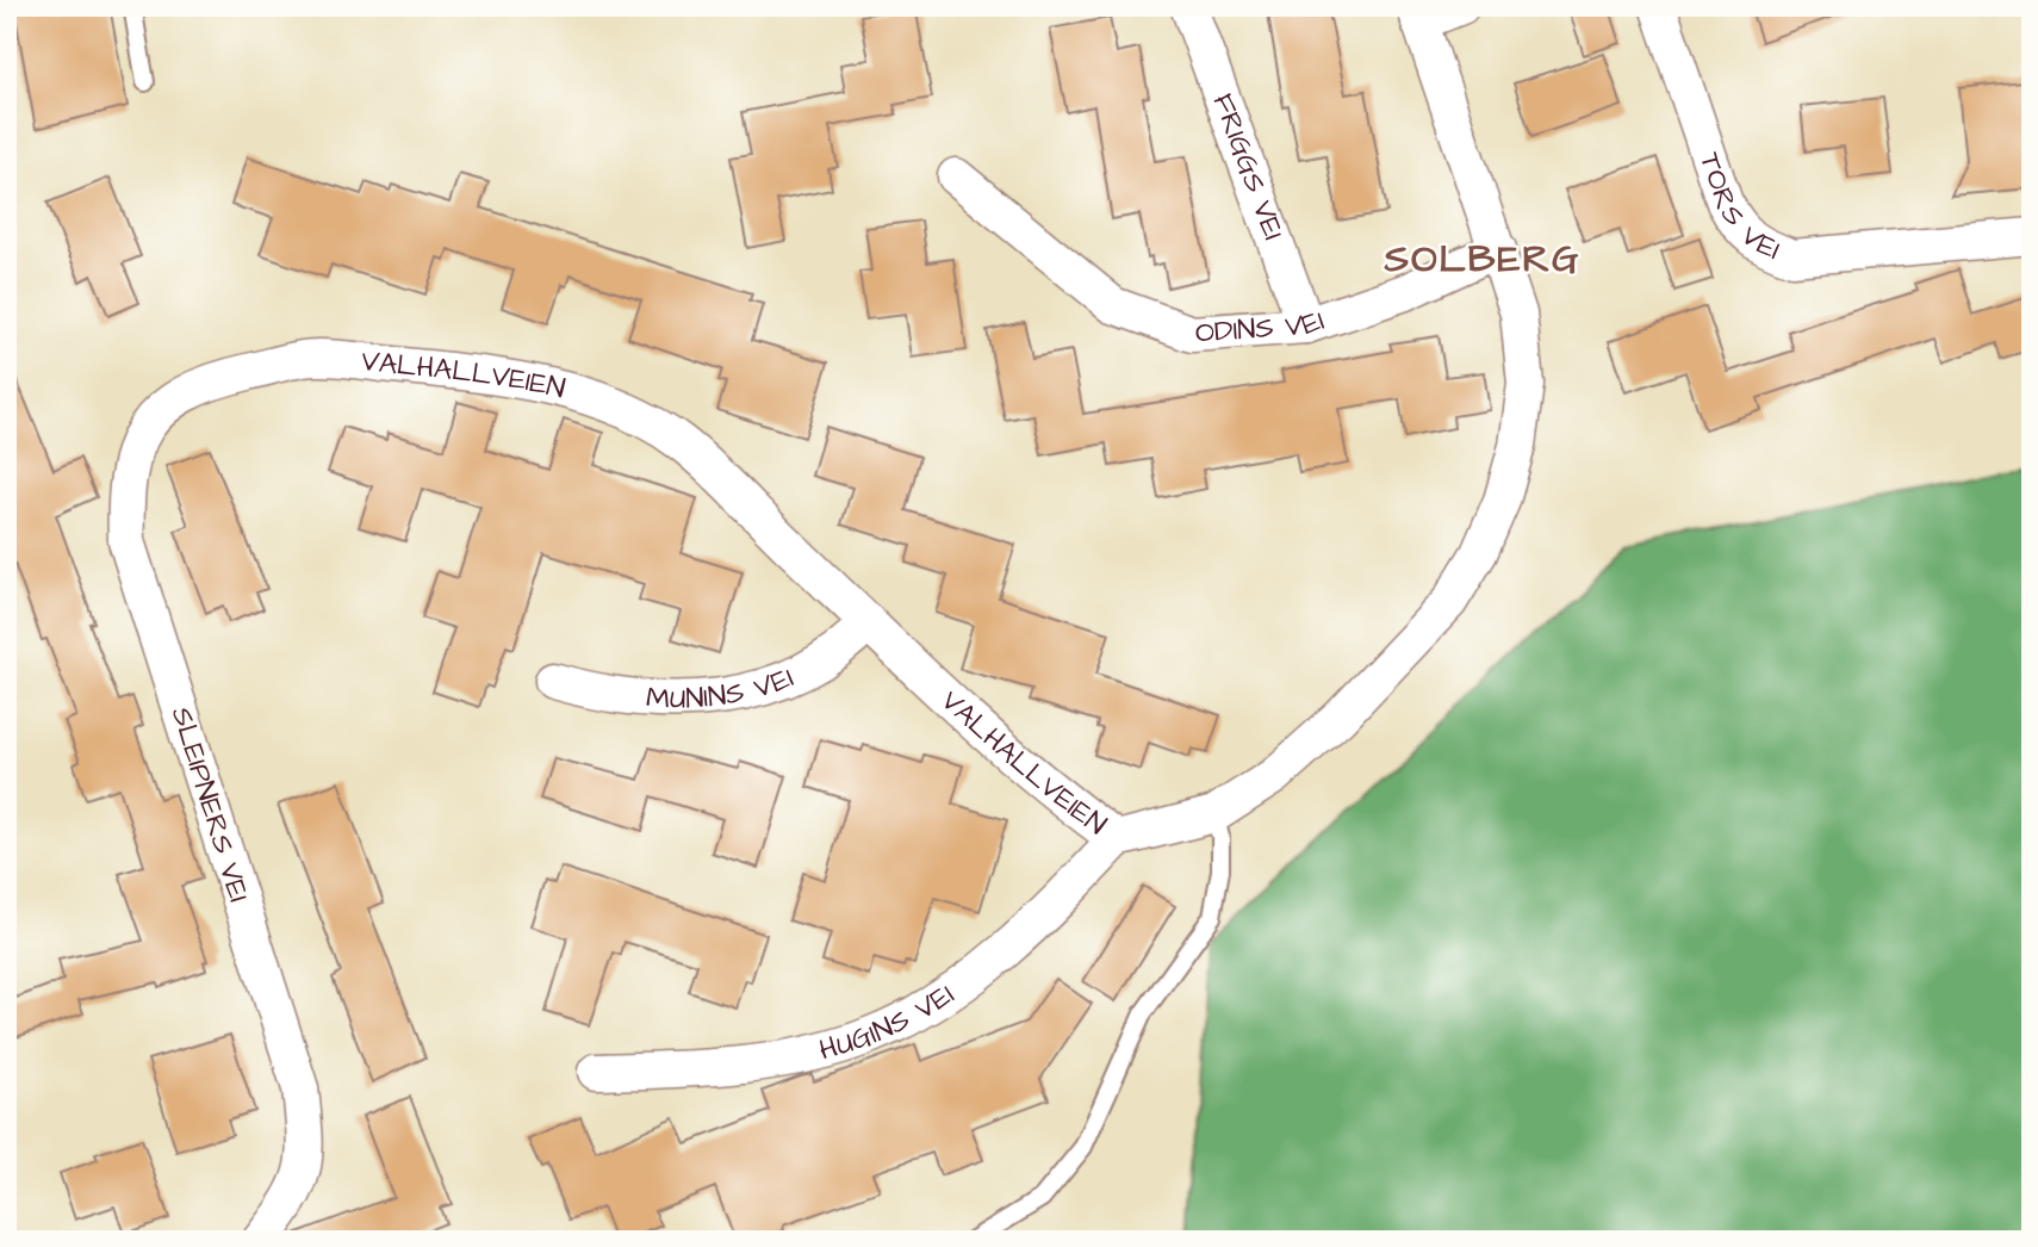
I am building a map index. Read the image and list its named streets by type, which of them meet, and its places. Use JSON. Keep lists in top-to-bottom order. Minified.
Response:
{"streets":{"street":["FRIGGS VEI","TORS VEI","ODINS VEI","VALHALLVEIEN","MUNINS VEI","SLEIPNERS VEI","HUGINS VEI"]},"crossings":[["FRIGGS VEI","ODINS VEI"],["ODINS VEI","VALHALLVEIEN"],["VALHALLVEIEN","MUNINS VEI"],["VALHALLVEIEN","SLEIPNERS VEI"],["VALHALLVEIEN","HUGINS VEI"]],"districts":["SOLBERG"]}
